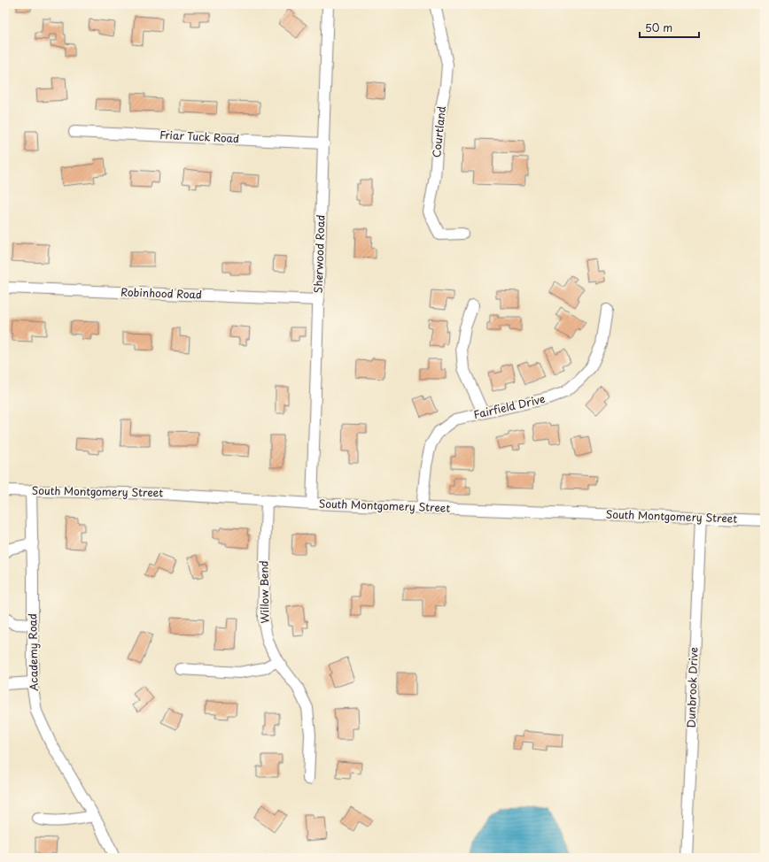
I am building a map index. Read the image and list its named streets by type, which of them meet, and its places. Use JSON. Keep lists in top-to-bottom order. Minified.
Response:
{"streets":{"street":["Courtland","Friar Tuck Road","Sherwood Road","Robinhood Road","Fairfield Drive","South Montgomery Street","Willow Bend","Academy Road","Dunbrook Drive"]},"crossings":[["Friar Tuck Road","Sherwood Road"],["Sherwood Road","Robinhood Road"],["Sherwood Road","South Montgomery Street"],["Fairfield Drive","South Montgomery Street"],["South Montgomery Street","Willow Bend"],["South Montgomery Street","Academy Road"],["South Montgomery Street","Dunbrook Drive"]],"scale_bar":"50 m"}
